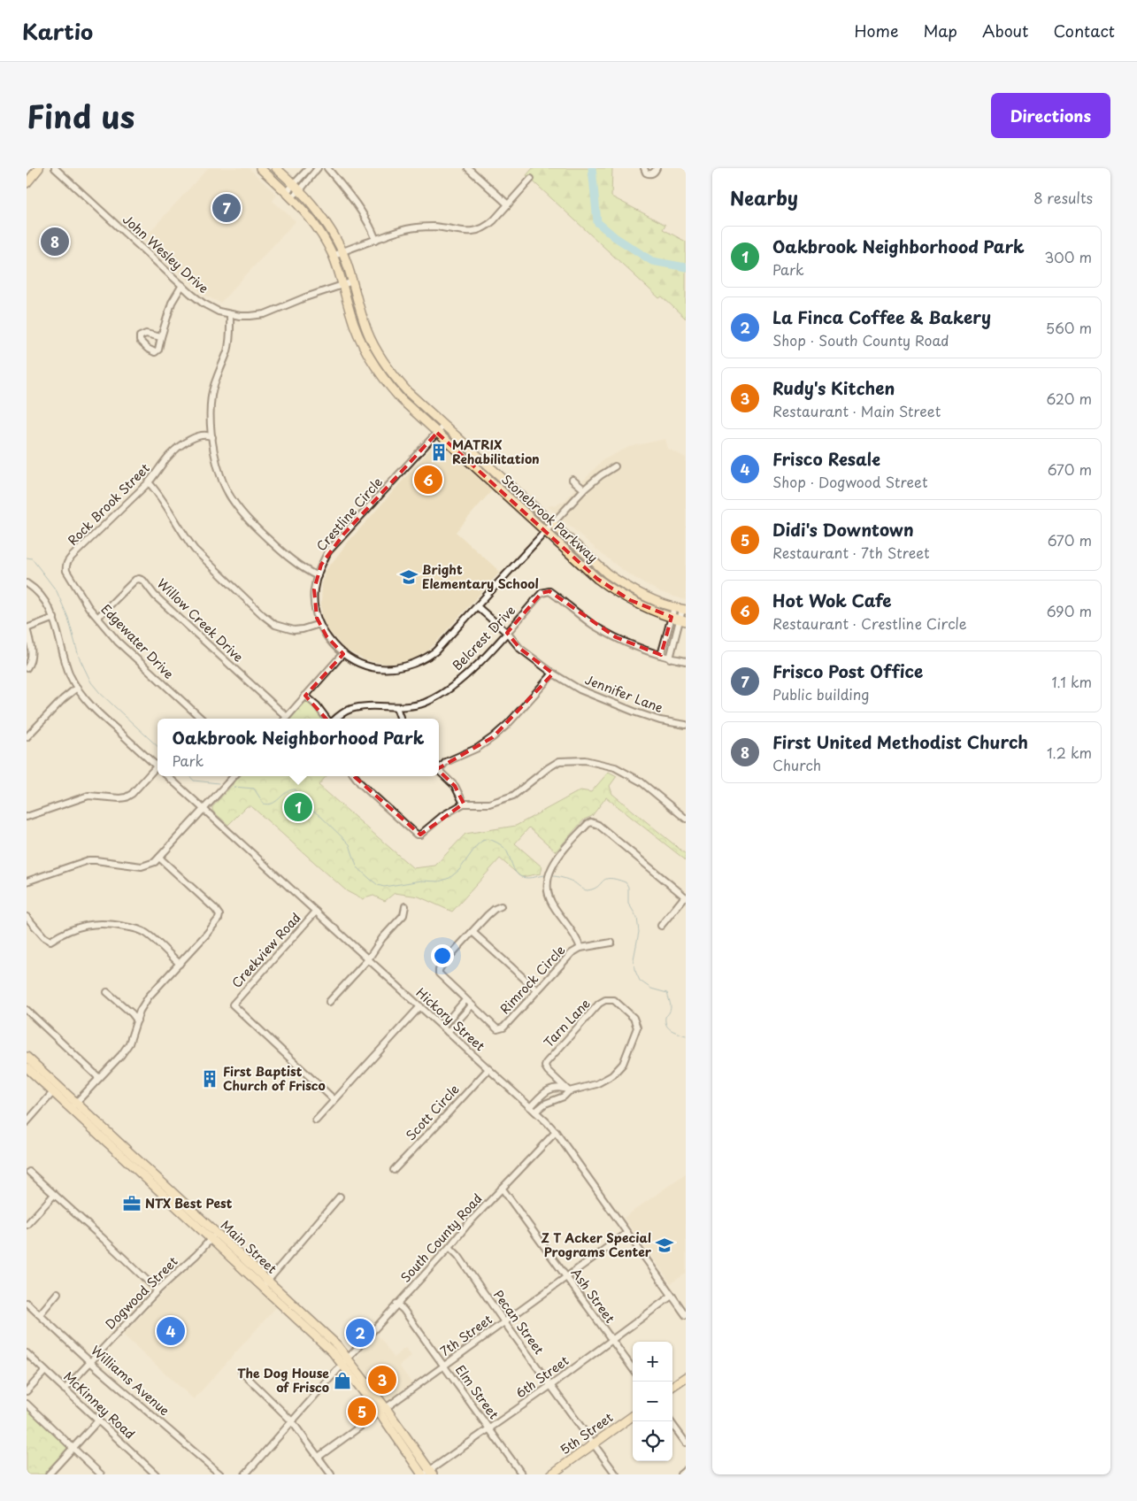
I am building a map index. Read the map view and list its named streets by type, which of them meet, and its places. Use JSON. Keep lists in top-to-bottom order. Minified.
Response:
{"streets":{"main road":["Stonebrook Parkway","Main Street","5th Street"],"street":["John Wesley Drive","Rock Brook Street","Crestline Circle","Willow Creek Drive","Belcrest Drive","Edgewater Drive","Jennifer Lane","Creekview Road","Rimrock Circle","Hickory Street","Tarn Lane","Scott Circle","South County Road","Dogwood Street","Ash Street","Pecan Street","7th Street","6th Street","Williams Avenue","Elm Street","McKinney Road"]},"crossings":[["John Wesley Drive","Stonebrook Parkway"],["Rock Brook Street","Edgewater Drive"],["Crestline Circle","Stonebrook Parkway"],["Crestline Circle","Jennifer Lane"],["Willow Creek Drive","Edgewater Drive"],["Belcrest Drive","Jennifer Lane"],["Creekview Road","Hickory Street"],["Hickory Street","Scott Circle"],["Hickory Street","South County Road"],["Hickory Street","7th Street"],["Hickory Street","6th Street"],["South County Road","Main Street"],["South County Road","Ash Street"],["South County Road","Pecan Street"],["South County Road","Elm Street"],["Main Street","Dogwood Street"],["Main Street","7th Street"],["Main Street","6th Street"],["Dogwood Street","Williams Avenue"],["Dogwood Street","McKinney Road"],["Ash Street","7th Street"],["Ash Street","6th Street"],["Pecan Street","7th Street"],["Pecan Street","6th Street"],["Pecan Street","5th Street"],["7th Street","Elm Street"],["6th Street","Elm Street"]],"places":{"building":["MATRIX Rehabilitation","First Baptist Church of Frisco"],"school or university":["Bright Elementary School","Z T Acker Special Programs Center"],"office":["NTX Best Pest"],"shop":["The Dog House of Frisco"]},"page":{"header":"Kartio","nav":["Home","Map","About","Contact"],"title":"Find us","buttons":"Directions","heading":["Nearby","8 results"],"pins":["7","8","6","1","4","2","3","5"],"list":[{"mark":"1","name":"Oakbrook Neighborhood Park","note":"Park","value":"300 m"},{"mark":"2","name":"La Finca Coffee & Bakery","note":"Shop · South County Road","value":"560 m"},{"mark":"3","name":"Rudy's Kitchen","note":"Restaurant · Main Street","value":"620 m"},{"mark":"4","name":"Frisco Resale","note":"Shop · Dogwood Street","value":"670 m"},{"mark":"5","name":"Didi's Downtown","note":"Restaurant · 7th Street","value":"670 m"},{"mark":"6","name":"Hot Wok Cafe","note":"Restaurant · Crestline Circle","value":"690 m"},{"mark":"7","name":"Frisco Post Office","note":"Public building","value":"1.1 km"},{"mark":"8","name":"First United Methodist Church","note":"Church","value":"1.2 km"}],"popup":["Oakbrook Neighborhood Park","Park"],"map_buttons":["+","−"]}}
